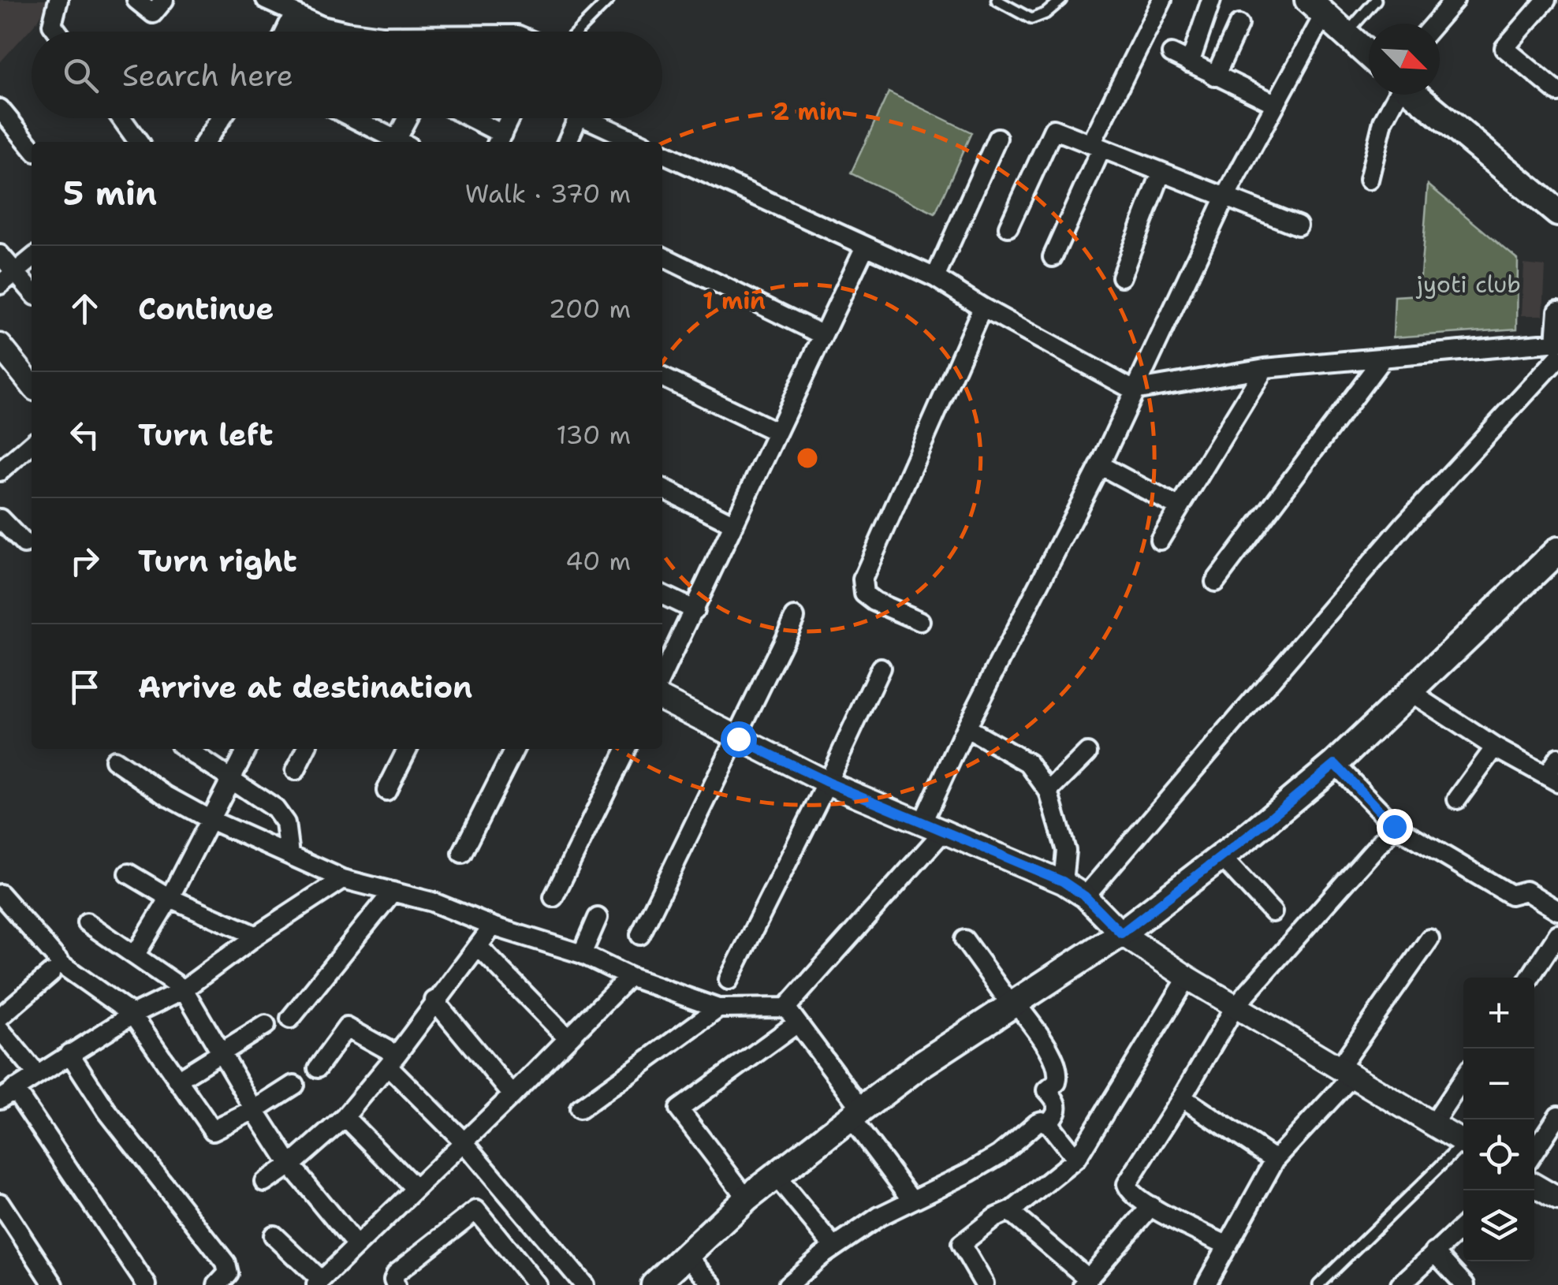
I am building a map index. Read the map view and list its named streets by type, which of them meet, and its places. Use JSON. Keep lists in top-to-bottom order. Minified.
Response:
{"parks":["jyoti club"],"north":"bottom right","page":{"search":"Search here","heading":["5 min","Walk · 370 m"],"list":[["Continue","200 m"],["Turn left","130 m"],["Turn right","40 m"],"Arrive at destination"],"map_buttons":["+","−"]},"rings":["2 min","1 min"]}
